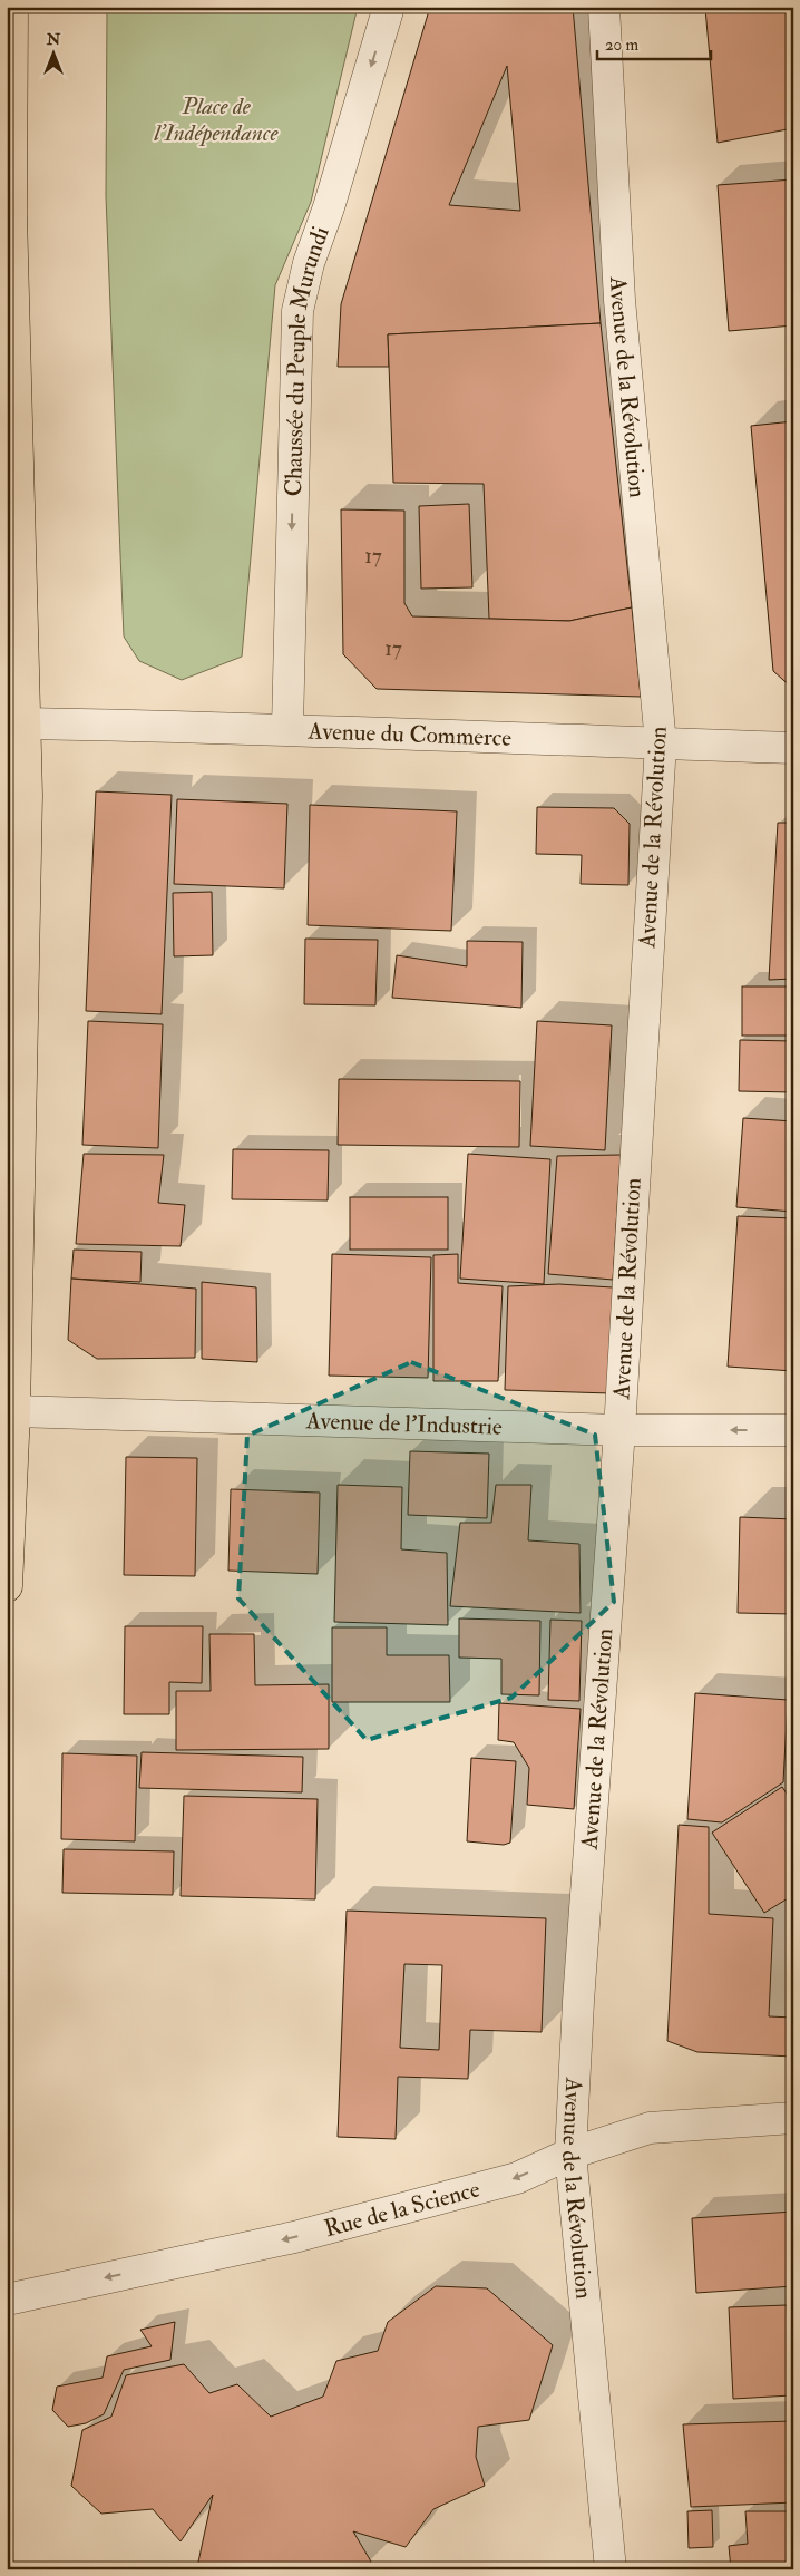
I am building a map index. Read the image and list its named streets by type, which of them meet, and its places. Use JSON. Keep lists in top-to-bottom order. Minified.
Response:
{"streets":{"street":["Chaussée du Peuple Murundi","Avenue de la Révolution","Avenue du Commerce","Avenue de l'Industrie","Rue de la Science"]},"crossings":[["Chaussée du Peuple Murundi","Avenue du Commerce"],["Avenue de la Révolution","Avenue du Commerce"],["Avenue de la Révolution","Avenue de l'Industrie"],["Avenue de la Révolution","Rue de la Science"]],"one_way":["Chaussée du Peuple Murundi","Rue de la Science"],"parks":["Place de l'Indépendance"],"house_numbers":["17","17"],"scale_bar":"20 m","north":"top"}
